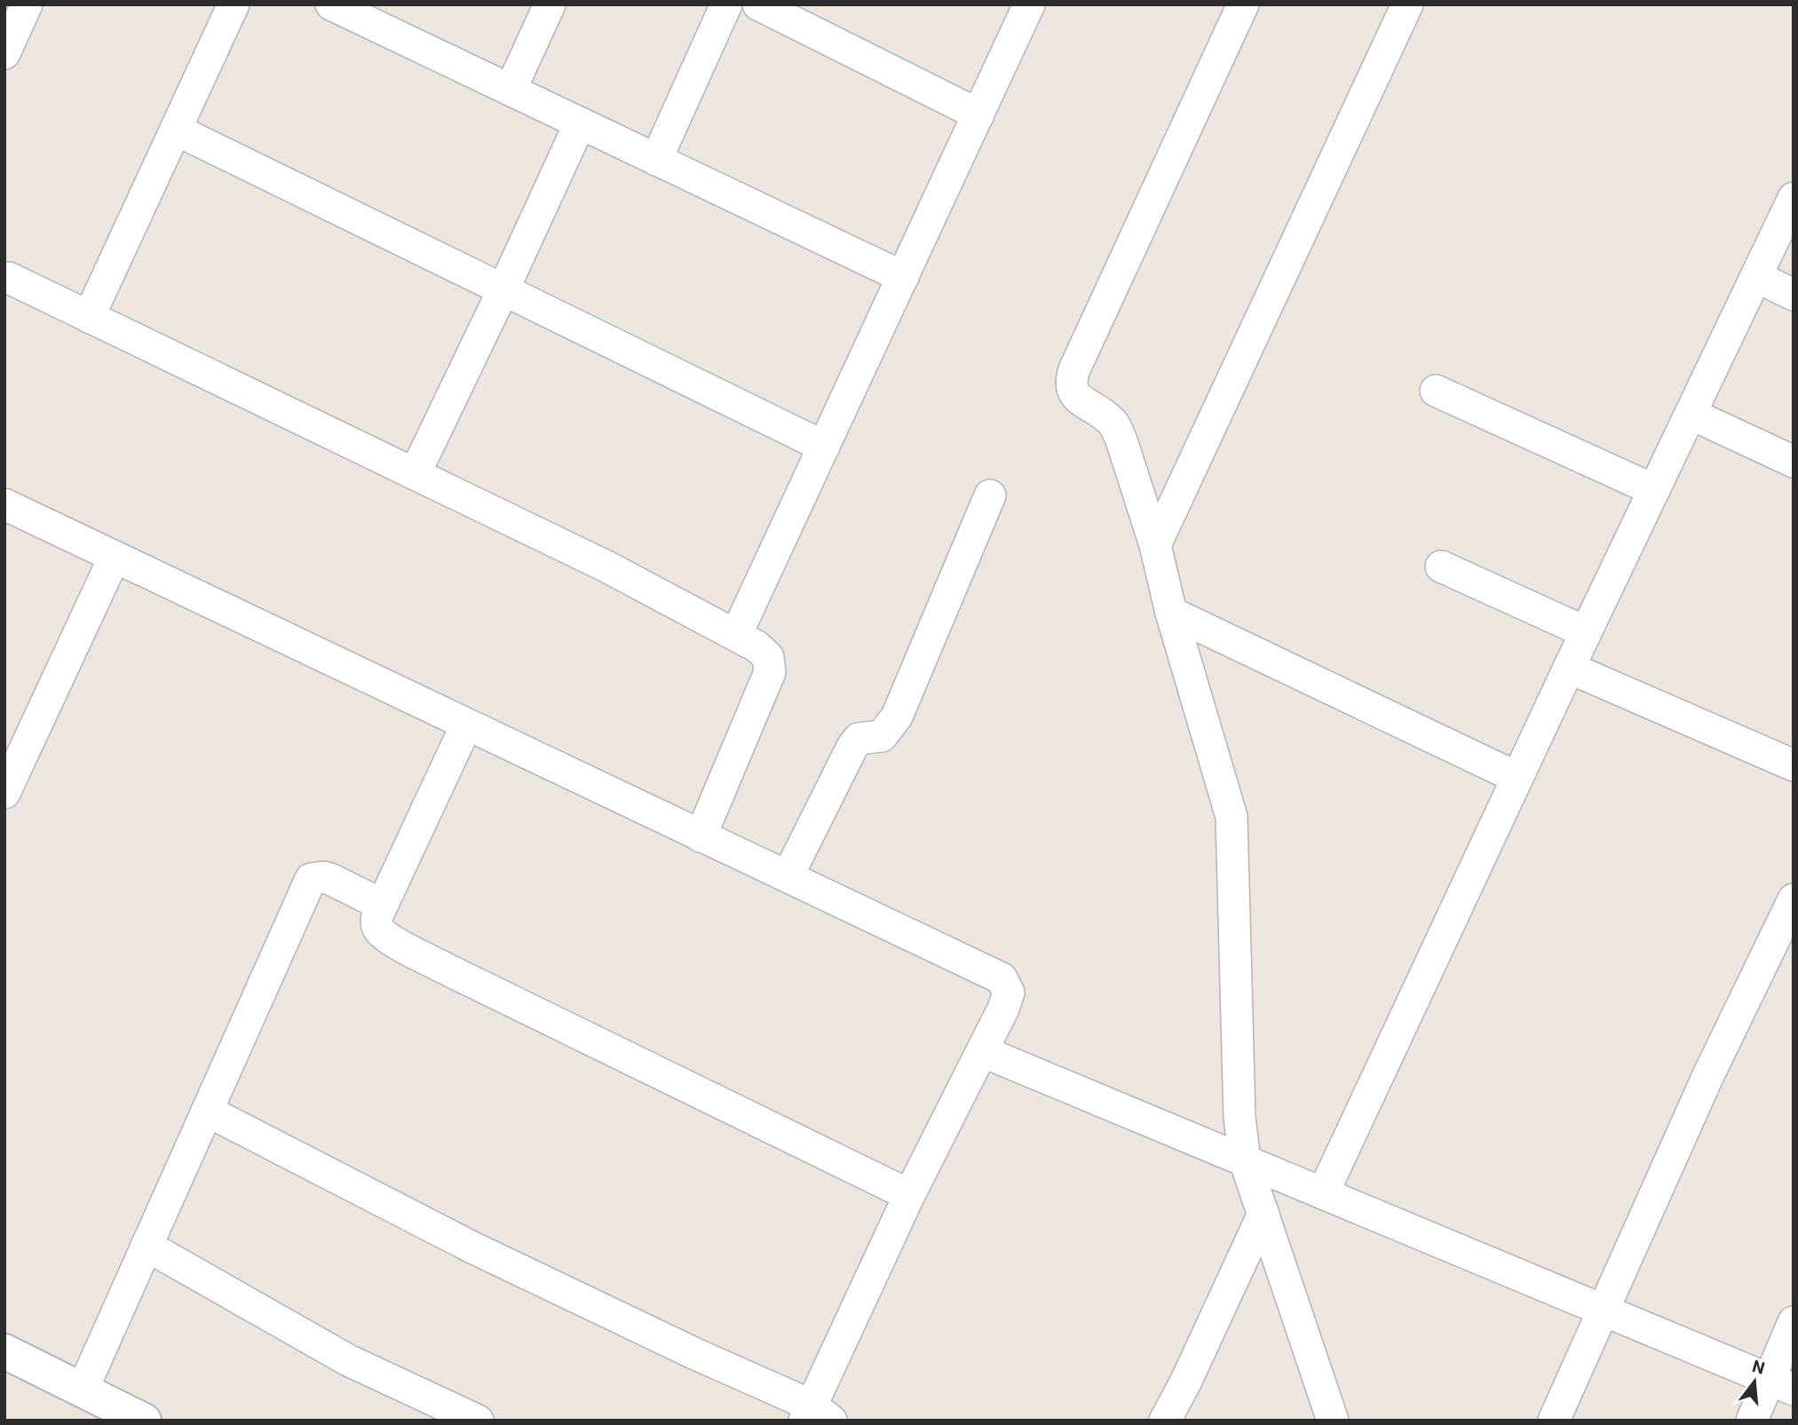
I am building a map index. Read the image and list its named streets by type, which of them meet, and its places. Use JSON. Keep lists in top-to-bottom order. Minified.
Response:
{"north":"top"}
